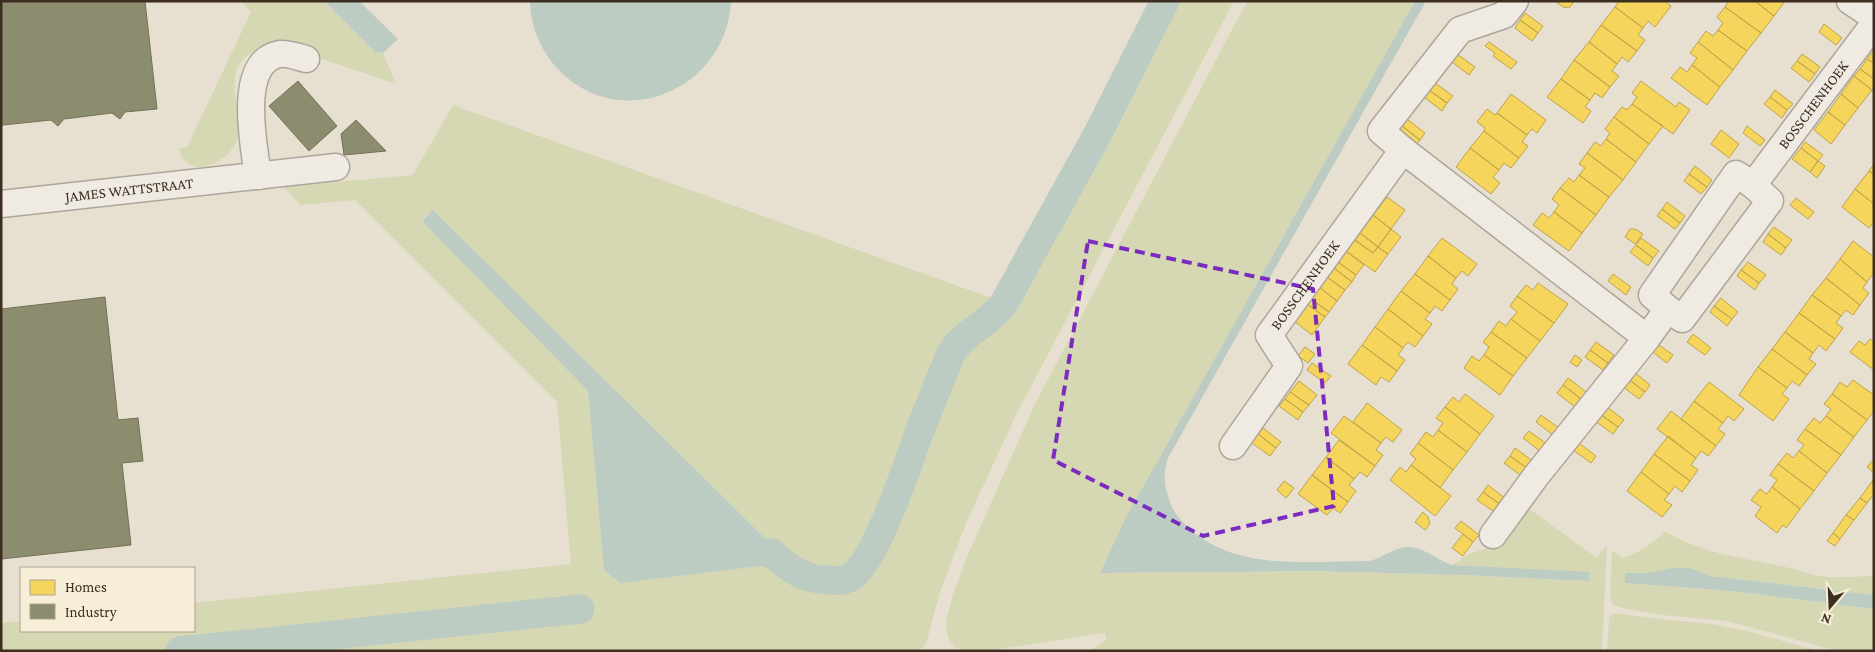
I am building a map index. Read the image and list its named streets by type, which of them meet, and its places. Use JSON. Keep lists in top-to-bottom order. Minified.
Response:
{"streets":{"street":["BOSSCHENHOEK","JAMES WATTSTRAAT"]},"legend":["Homes","Industry"],"north":"bottom"}
